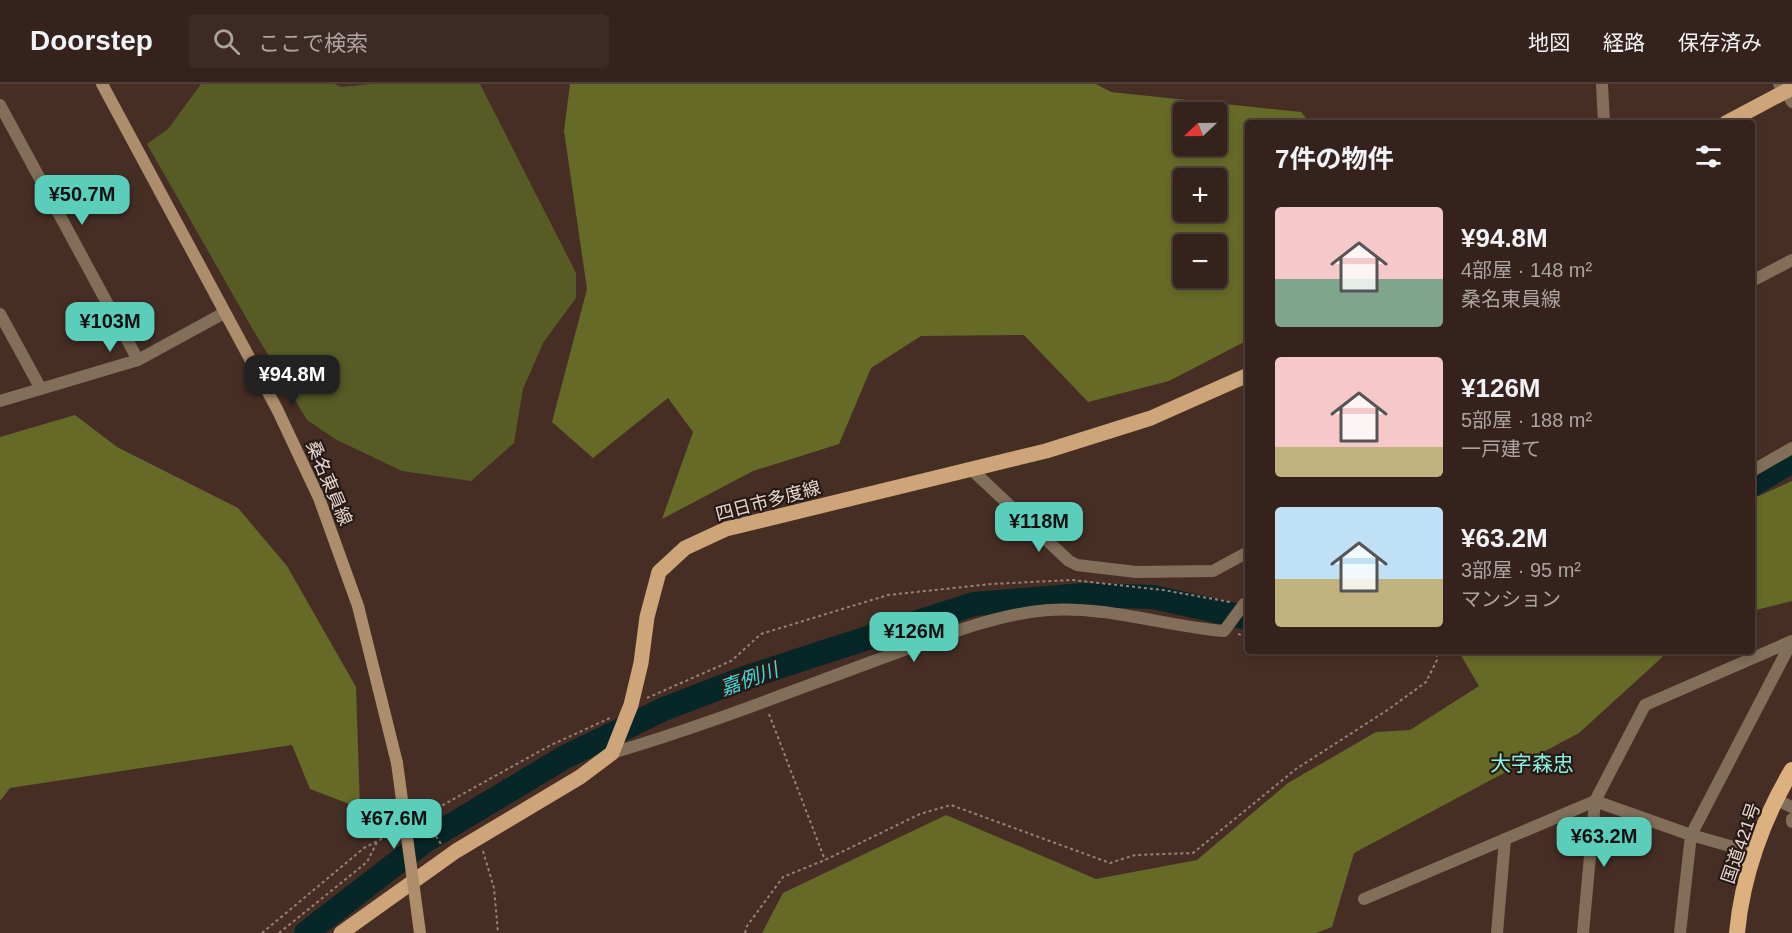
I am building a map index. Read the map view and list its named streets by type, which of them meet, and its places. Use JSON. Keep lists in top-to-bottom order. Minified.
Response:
{"streets":{"highway":["国道421号"],"main road":["桑名東員線","四日市多度線"]},"districts":["大字森忠"],"water":["嘉例川"],"north":"left","page":{"header":"Doorstep","search":"ここで検索","nav":["地図","経路","保存済み"],"map_buttons":["+","−"],"heading":"7件の物件","price":["¥50.7M","¥103M","¥94.8M","¥118M","¥126M","¥67.6M","¥63.2M"],"list":[{"name":"¥94.8M","note":"4部屋 · 148 m² · 桑名東員線"},{"name":"¥126M","note":"5部屋 · 188 m² · 一戸建て"},{"name":"¥63.2M","note":"3部屋 · 95 m² · マンション"}]}}
